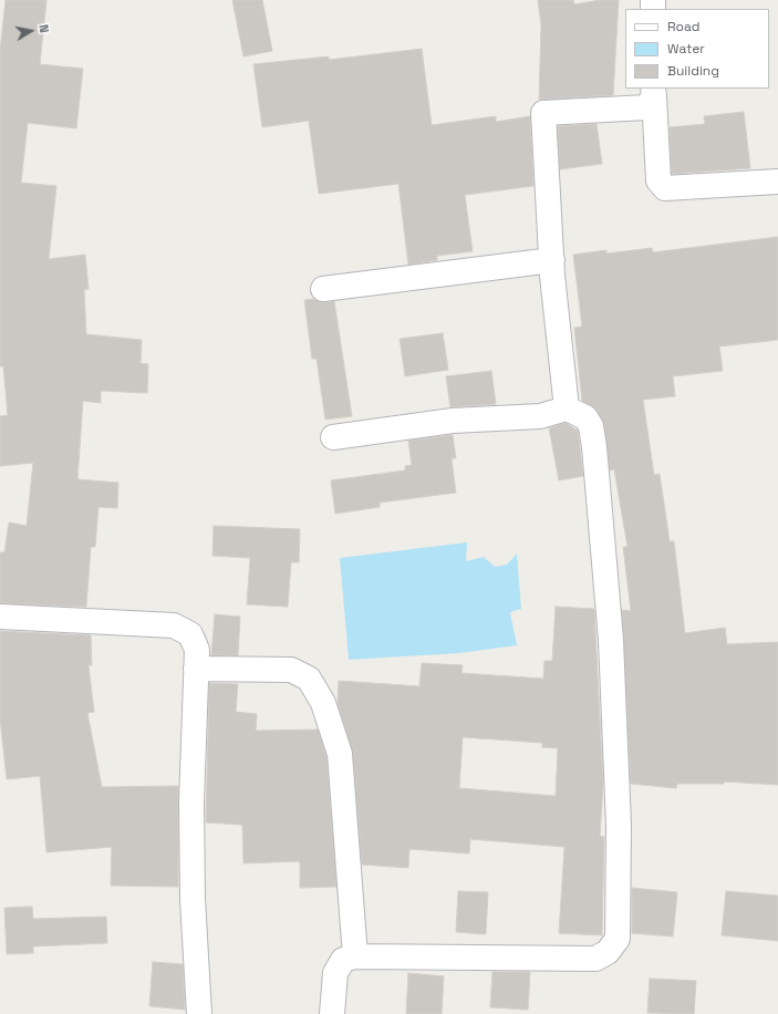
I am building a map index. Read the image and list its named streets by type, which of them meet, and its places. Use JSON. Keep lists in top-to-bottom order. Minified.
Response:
{"legend":["Road","Water","Building"],"north":"right"}
